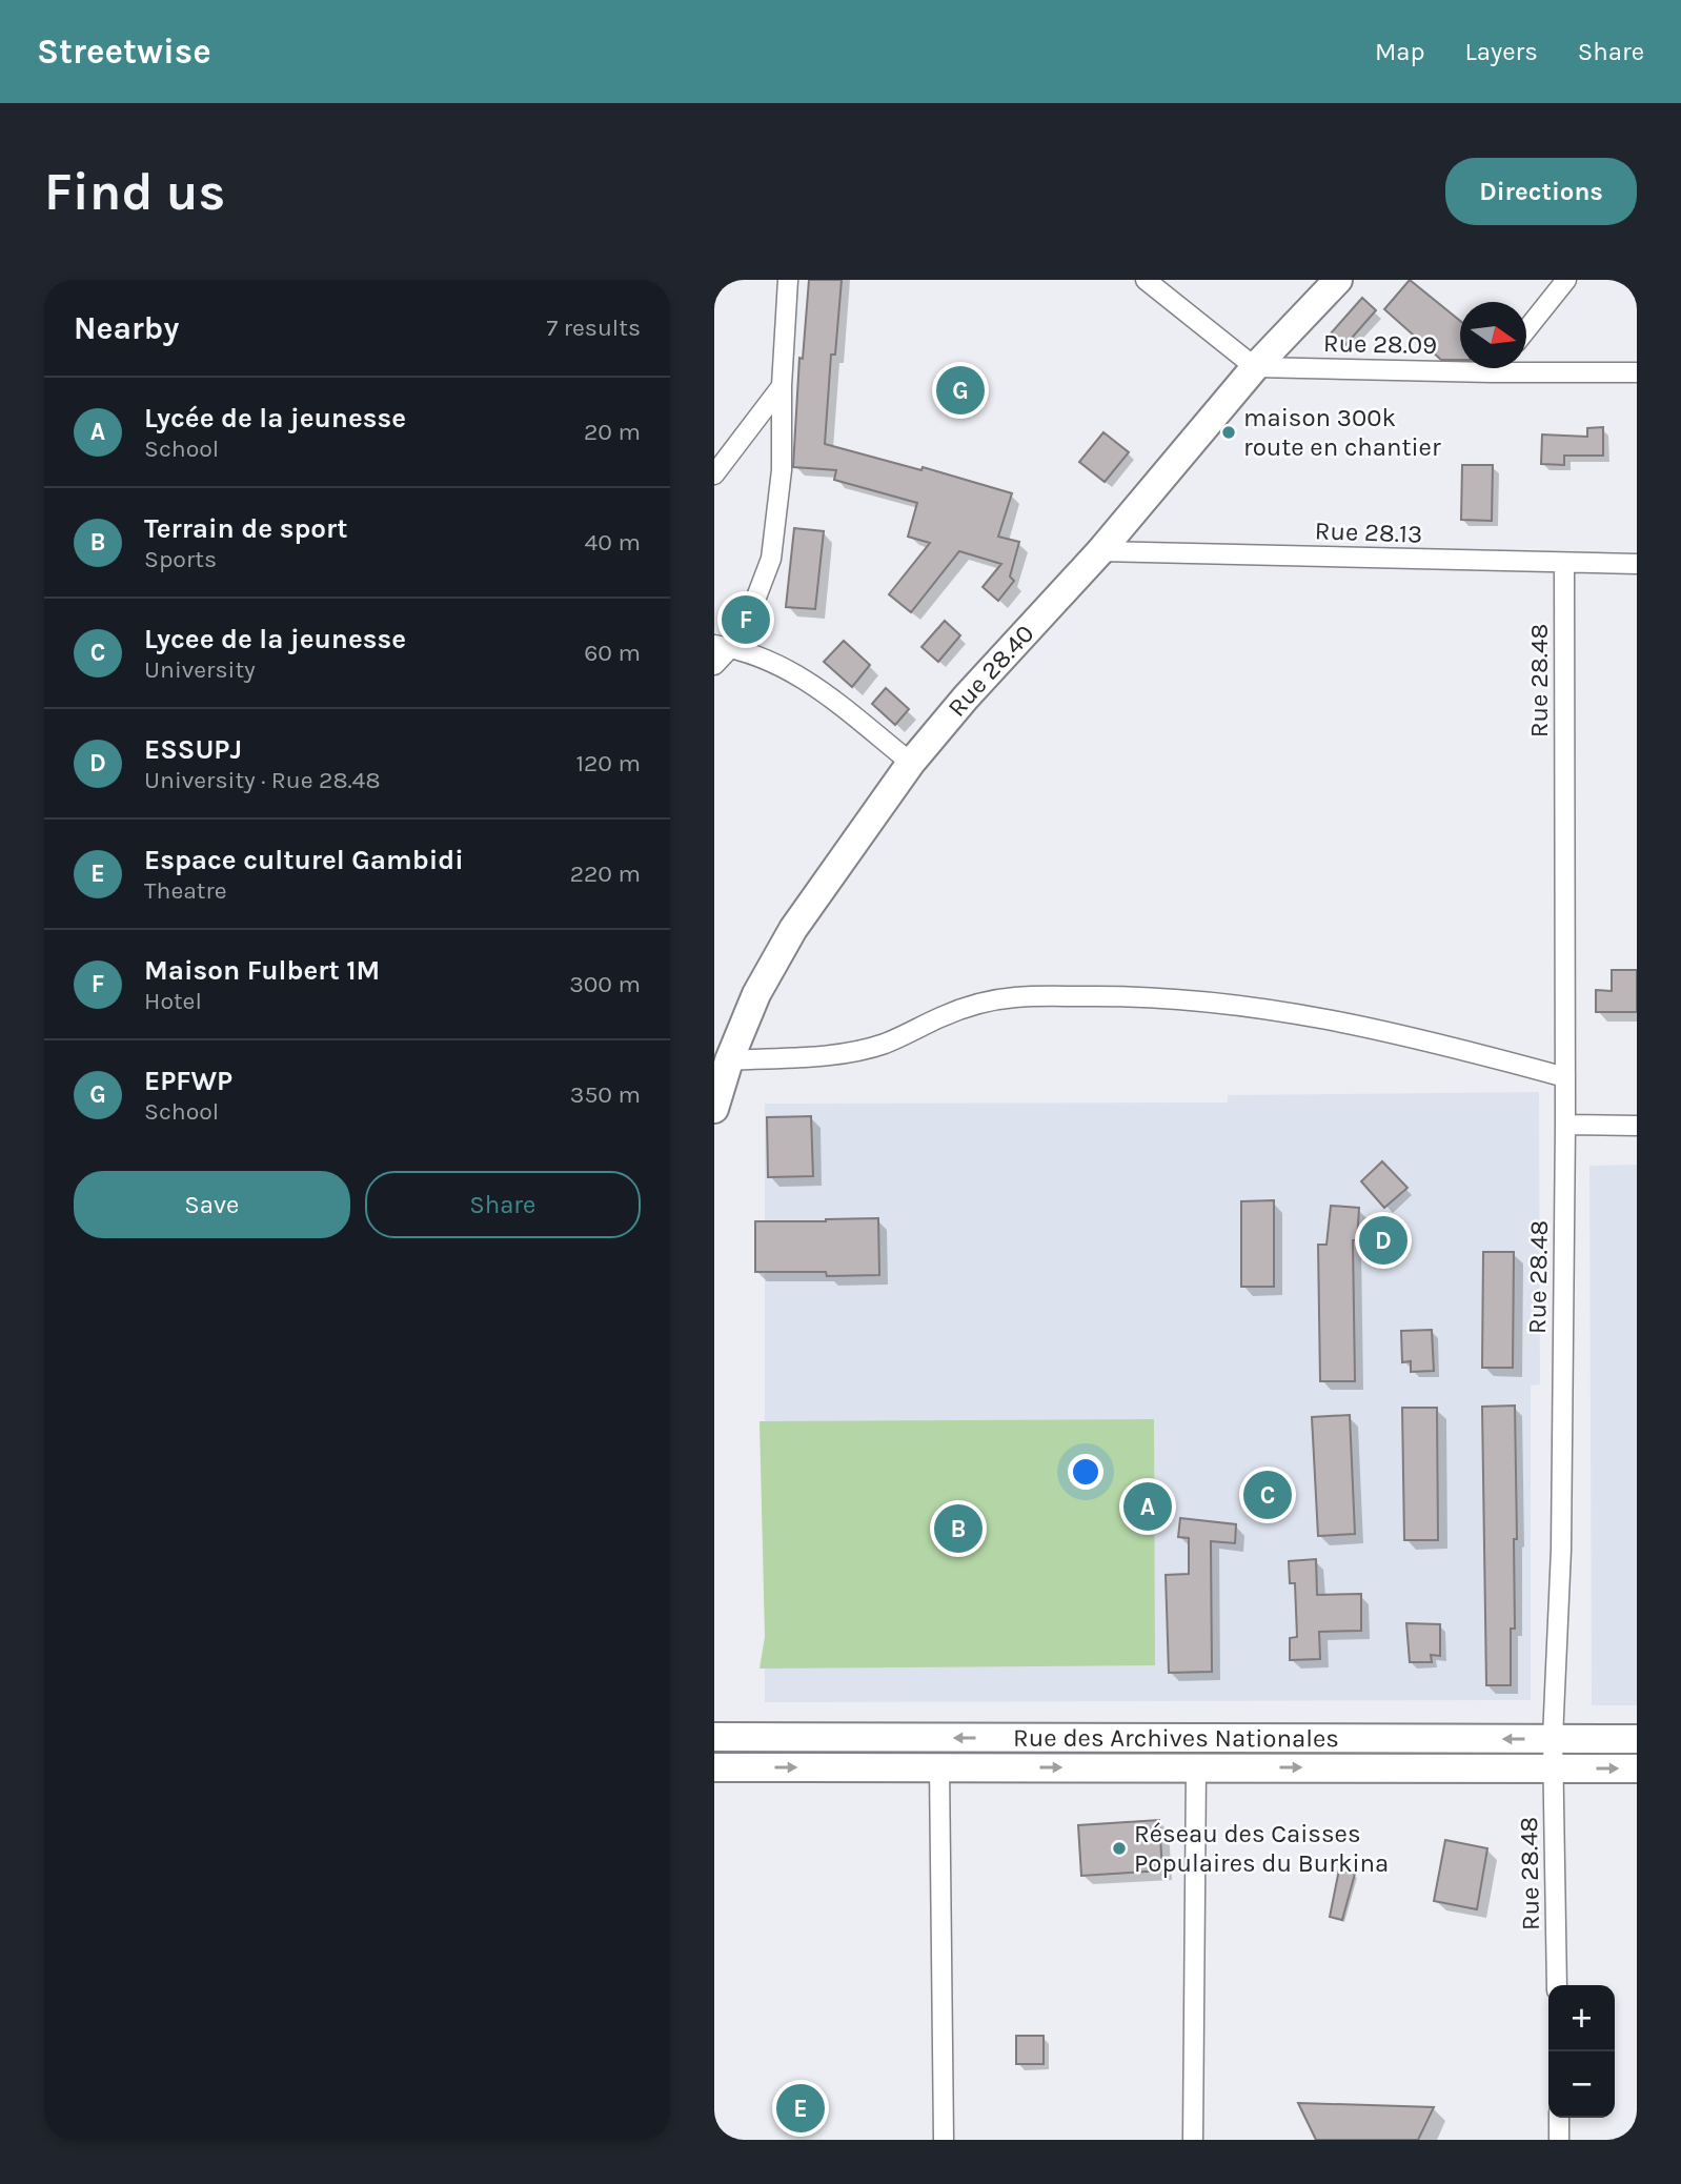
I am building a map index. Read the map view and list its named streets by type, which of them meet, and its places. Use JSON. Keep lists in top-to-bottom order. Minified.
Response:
{"streets":{"street":["Rue 28.09","Rue 28.13","Rue 28.40","Rue 28.48","Rue des Archives Nationales"]},"crossings":[["Rue 28.09","Rue 28.40"],["Rue 28.13","Rue 28.40"],["Rue 28.13","Rue 28.48"],["Rue 28.48","Rue des Archives Nationales"]],"places":["maison 300k route en chantier","Réseau des Caisses Populaires du Burkina"],"north":"right","page":{"header":"Streetwise","nav":["Map","Layers","Share"],"buttons":["Directions",["Save","Share"]],"title":"Find us","heading":["Nearby","7 results"],"pins":["G","F","D","C","A","B","E"],"list":[{"mark":"A","name":"Lycée de la jeunesse","note":"School","value":"20 m"},{"mark":"B","name":"Terrain de sport","note":"Sports","value":"40 m"},{"mark":"C","name":"Lycee de la jeunesse","note":"University","value":"60 m"},{"mark":"D","name":"ESSUPJ","note":"University · Rue 28.48","value":"120 m"},{"mark":"E","name":"Espace culturel Gambidi","note":"Theatre","value":"220 m"},{"mark":"F","name":"Maison Fulbert 1M","note":"Hotel","value":"300 m"},{"mark":"G","name":"EPFWP","note":"School","value":"350 m"}],"map_buttons":["+","−"]}}
